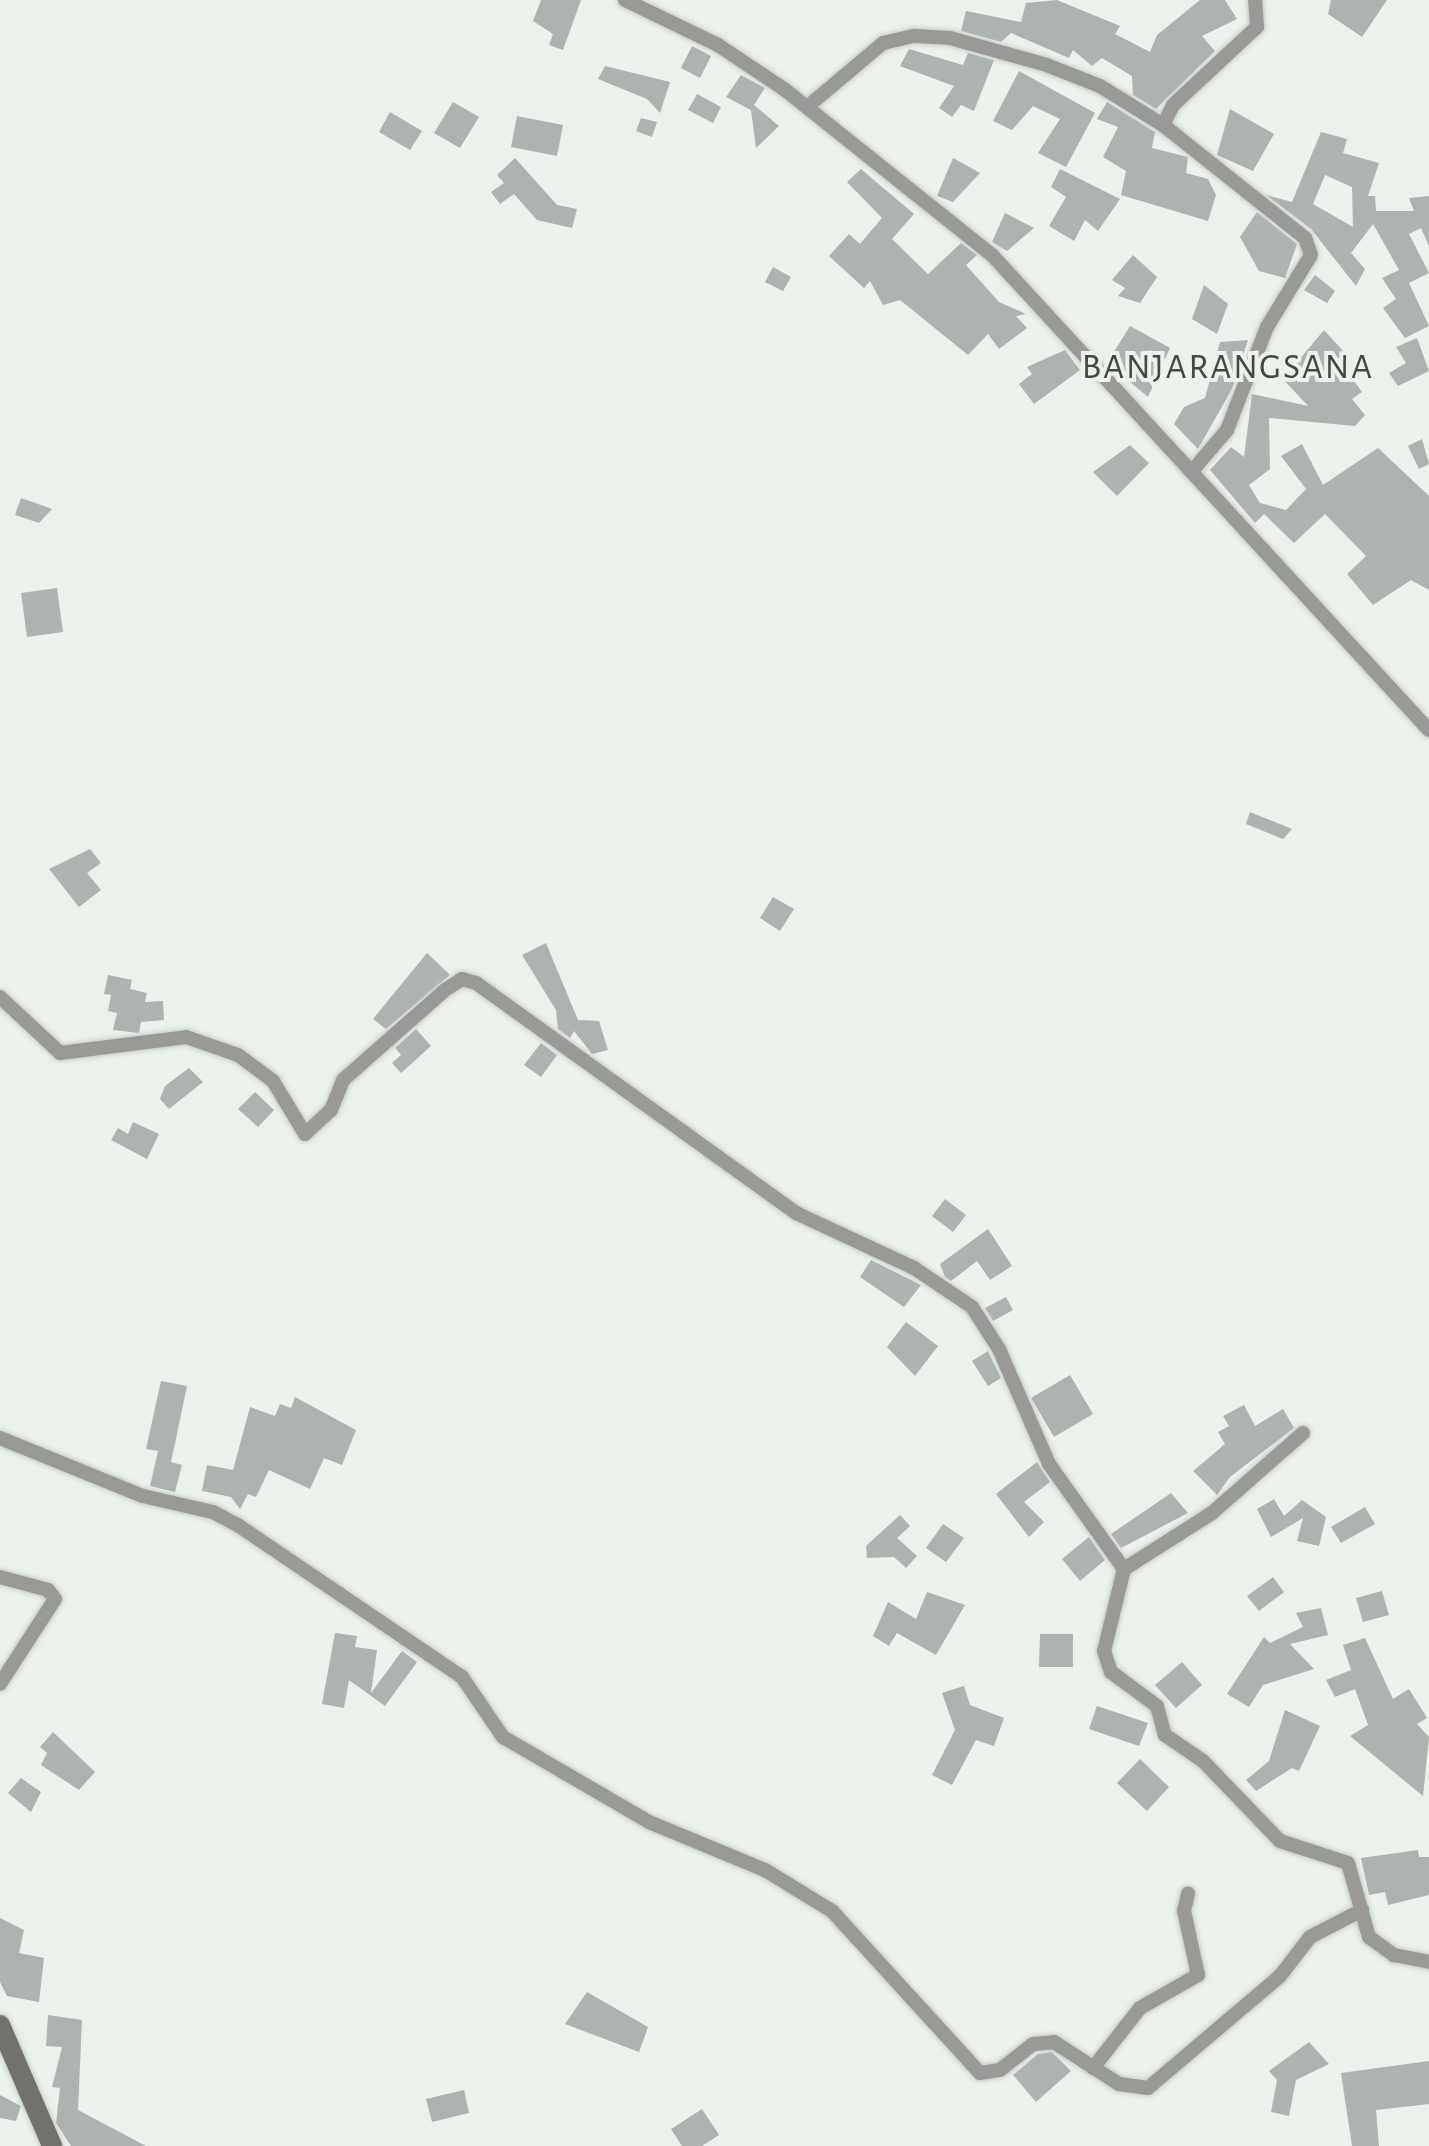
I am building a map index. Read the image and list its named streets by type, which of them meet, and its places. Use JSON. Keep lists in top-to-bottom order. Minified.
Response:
{"districts":["BANJARANGSANA"]}
